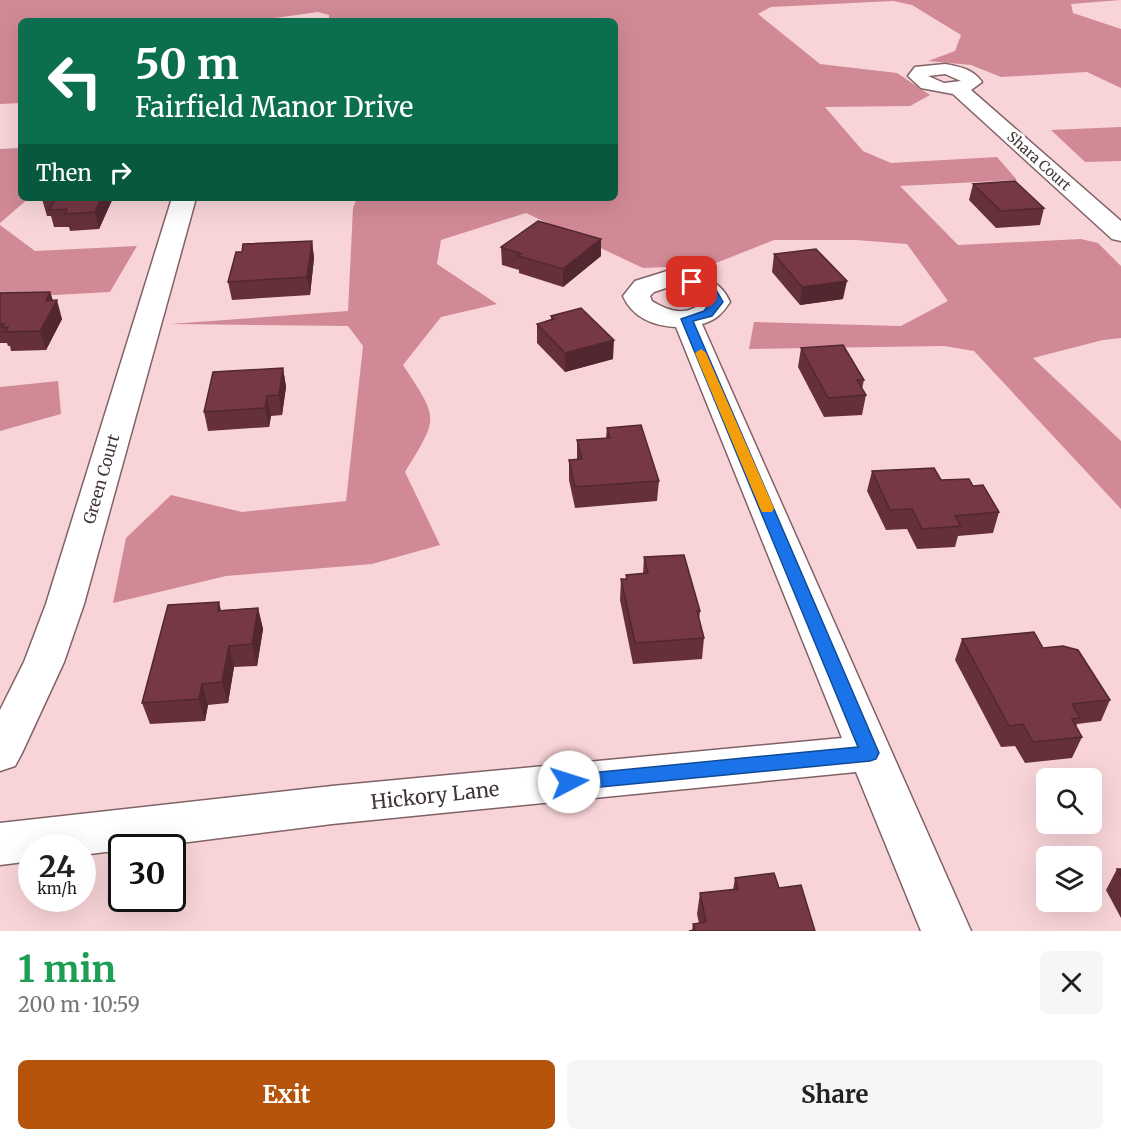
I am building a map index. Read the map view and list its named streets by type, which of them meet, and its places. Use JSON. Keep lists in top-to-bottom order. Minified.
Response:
{"streets":{"street":["Shara Court","Green Court","Hickory Lane"]},"page":{"turn":["50 m","Fairfield Manor Drive"],"then":"Then","speed":"24 km/h","limit":"30","heading":["1 min","200 m · 10:59"],"buttons":["Exit","Share"]}}
